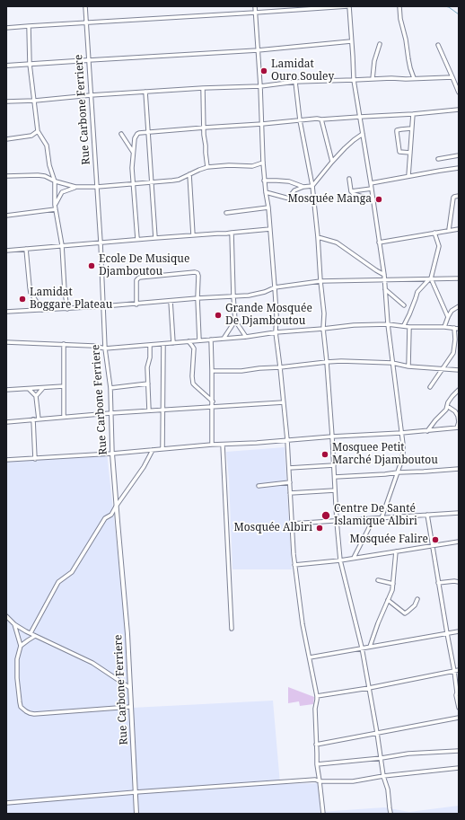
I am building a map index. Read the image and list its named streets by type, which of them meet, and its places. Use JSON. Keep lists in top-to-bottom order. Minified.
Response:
{"streets":{"street":["Rue Carbone Ferriere"]},"places":["Lamidat Ouro Souley","Mosquée Manga","Ecole De Musique Djamboutou","Lamidat Boggare Plateau","Grande Mosquée De Djamboutou","Mosquee Petit Marché Djamboutou","Centre De Santé Islamique Albiri","Mosquée Albiri","Mosquée Falire"]}
